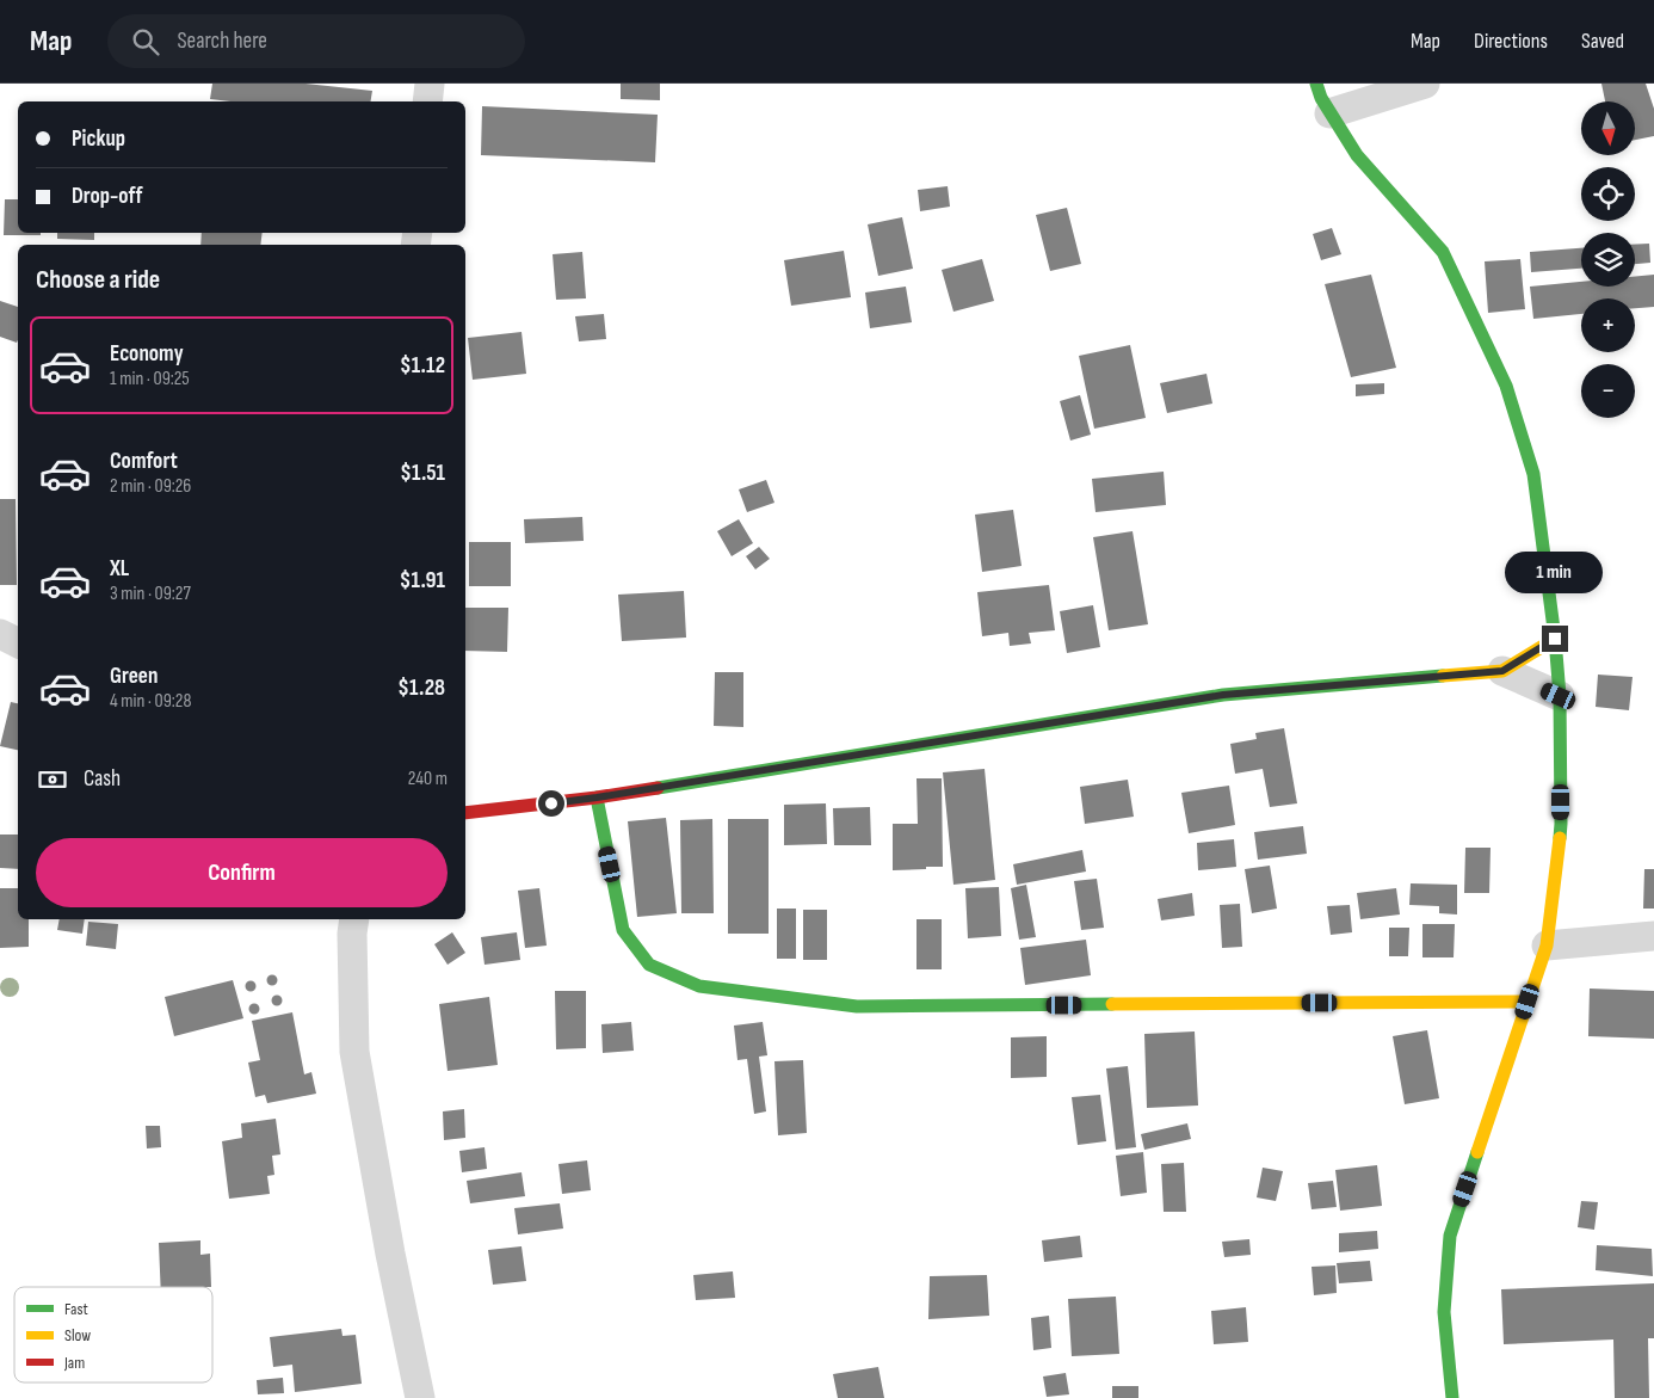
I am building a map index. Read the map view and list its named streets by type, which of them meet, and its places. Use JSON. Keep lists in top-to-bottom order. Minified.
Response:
{"legend":["Fast","Slow","Jam"],"north":"bottom","page":{"header":"Map","search":"Search here","nav":["Map","Directions","Saved"],"map_buttons":["+","−"],"banner":["Pickup","Drop-off"],"heading":"Choose a ride","list":[{"name":"Economy","note":"1 min · 09:25","value":"$1.12"},{"name":"Comfort","note":"2 min · 09:26","value":"$1.51"},{"name":"XL","note":"3 min · 09:27","value":"$1.91"},{"name":"Green","note":"4 min · 09:28","value":"$1.28"}],"bubble":"1 min","pay":["Cash","240 m"],"buttons":"Confirm"}}
